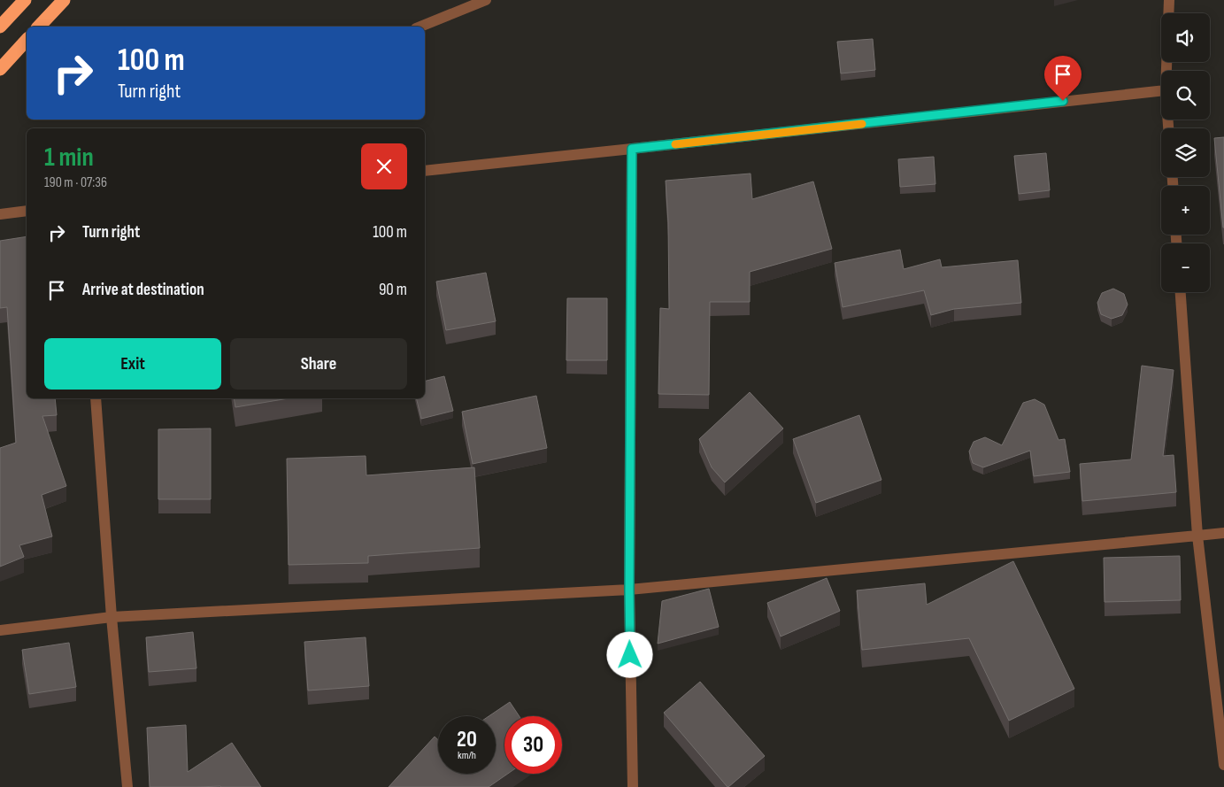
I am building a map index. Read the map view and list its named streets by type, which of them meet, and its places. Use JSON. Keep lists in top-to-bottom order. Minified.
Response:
{"page":{"map_buttons":["+","−"],"turn":["100 m","Turn right"],"heading":["1 min","190 m · 07:36"],"list":[{"name":"Turn right","value":"100 m"},{"name":"Arrive at destination","value":"90 m"}],"buttons":["Exit","Share"],"speed":"20 km/h","limit":"30"}}
